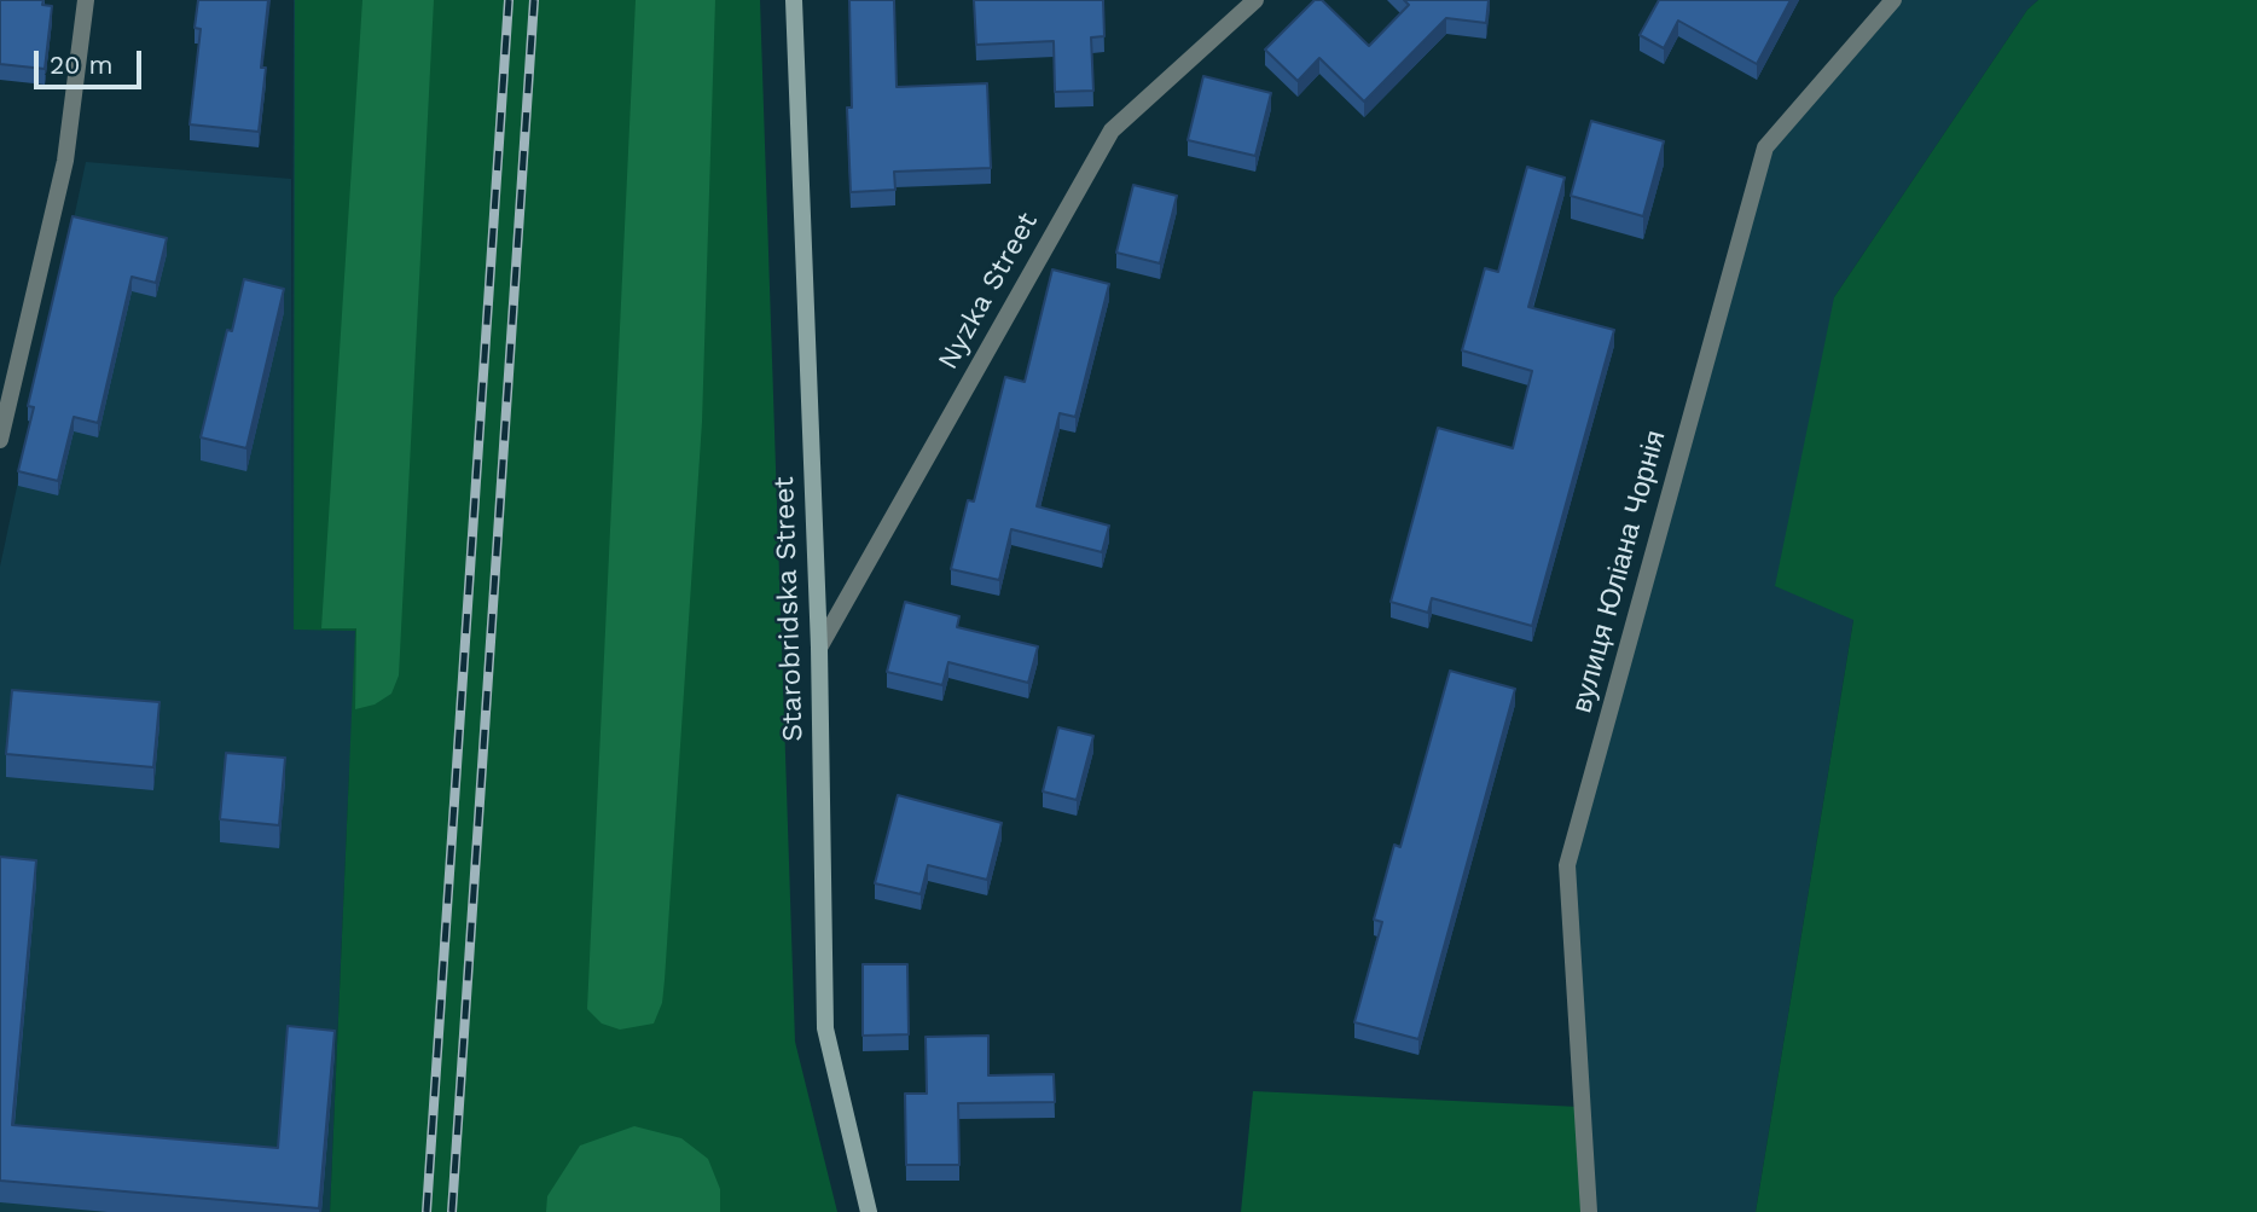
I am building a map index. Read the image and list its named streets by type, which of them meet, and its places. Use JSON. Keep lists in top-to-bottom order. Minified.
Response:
{"streets":{"street":["Nyzka Street","вулиця Юліана Чорнія","Starobridska Street"]},"crossings":[["Nyzka Street","Starobridska Street"]],"scale_bar":"20 m"}
